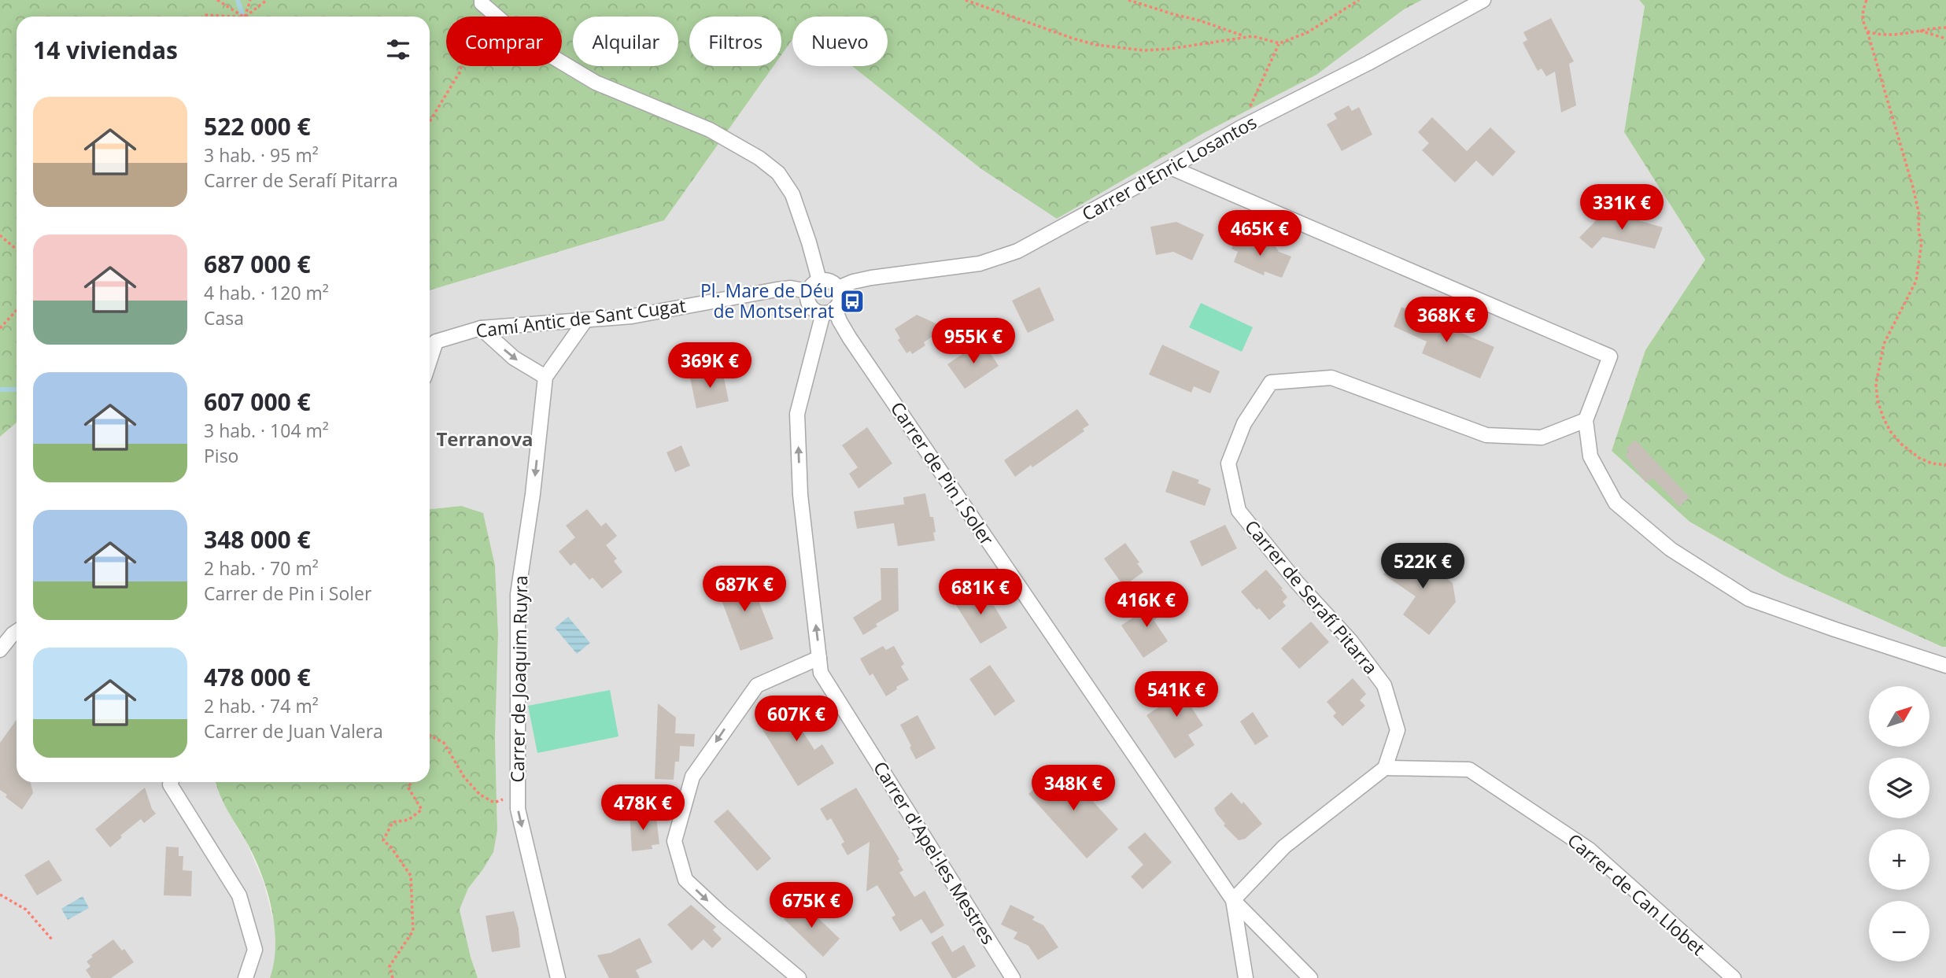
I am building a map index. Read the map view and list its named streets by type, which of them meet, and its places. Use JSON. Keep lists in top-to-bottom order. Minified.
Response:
{"streets":{"street":["Carrer d'Enric Losantos","Camí Antic de Sant Cugat","Carrer de Pin i Soler","Carrer de Serafí Pitarra","Carrer de Joaquim Ruyra","Carrer d'Apel·les Mestres","Carrer de Can Llobet"]},"crossings":[["Carrer d'Enric Losantos","Camí Antic de Sant Cugat"],["Carrer d'Enric Losantos","Carrer de Pin i Soler"],["Carrer d'Enric Losantos","Carrer d'Apel·les Mestres"],["Camí Antic de Sant Cugat","Carrer de Pin i Soler"],["Camí Antic de Sant Cugat","Carrer de Joaquim Ruyra"],["Camí Antic de Sant Cugat","Carrer d'Apel·les Mestres"],["Carrer de Pin i Soler","Carrer d'Apel·les Mestres"],["Carrer de Serafí Pitarra","Carrer de Can Llobet"]],"one_way":["Carrer de Joaquim Ruyra","Carrer d'Apel·les Mestres"],"districts":["Terranova"],"places":{"bus stop":["Pl. Mare de Déu de Montserrat"]},"north":"top right","page":{"chip":["Comprar","Alquilar","Filtros","Nuevo"],"heading":"14 viviendas","list":[{"name":"522 000 €","note":"3 hab. · 95 m² · Carrer de Serafí Pitarra"},{"name":"687 000 €","note":"4 hab. · 120 m² · Casa"},{"name":"607 000 €","note":"3 hab. · 104 m² · Piso"},{"name":"348 000 €","note":"2 hab. · 70 m² · Carrer de Pin i Soler"},{"name":"478 000 €","note":"2 hab. · 74 m² · Carrer de Juan Valera"}],"price":["331K €","465K €","368K €","955K €","369K €","522K €","687K €","681K €","416K €","541K €","607K €","348K €","478K €","675K €"],"map_buttons":["+","−"]}}
